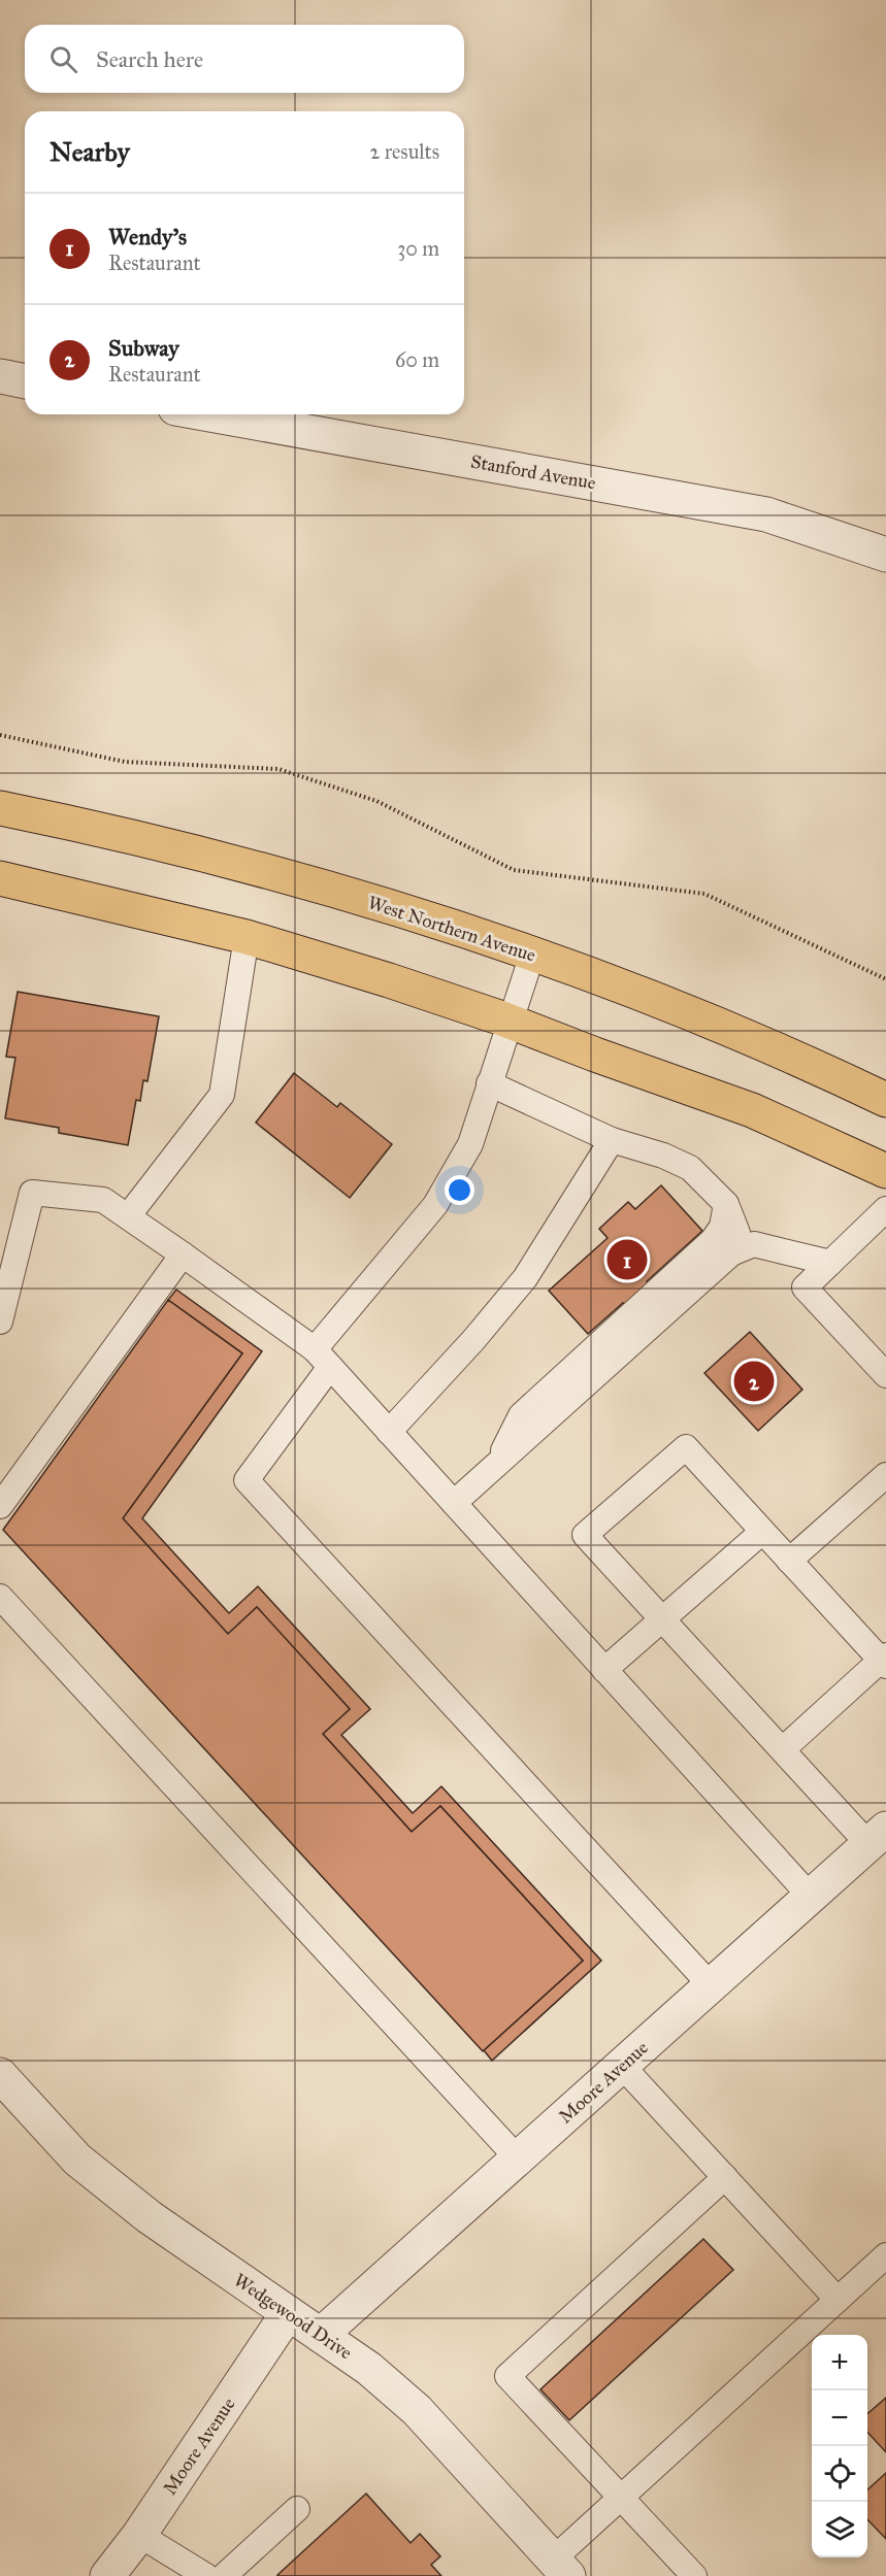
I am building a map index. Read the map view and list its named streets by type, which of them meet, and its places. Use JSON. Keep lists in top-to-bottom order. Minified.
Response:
{"streets":{"main road":["West Northern Avenue"],"street":["Stanford Avenue","Moore Avenue","Wedgewood Drive"]},"crossings":[["Moore Avenue","Wedgewood Drive"]],"page":{"search":"Search here","heading":["Nearby","2 results"],"list":[{"mark":"1","name":"Wendy's","note":"Restaurant","value":"30 m"},{"mark":"2","name":"Subway","note":"Restaurant","value":"60 m"}],"pins":["1","2"],"map_buttons":["+","−"]}}
